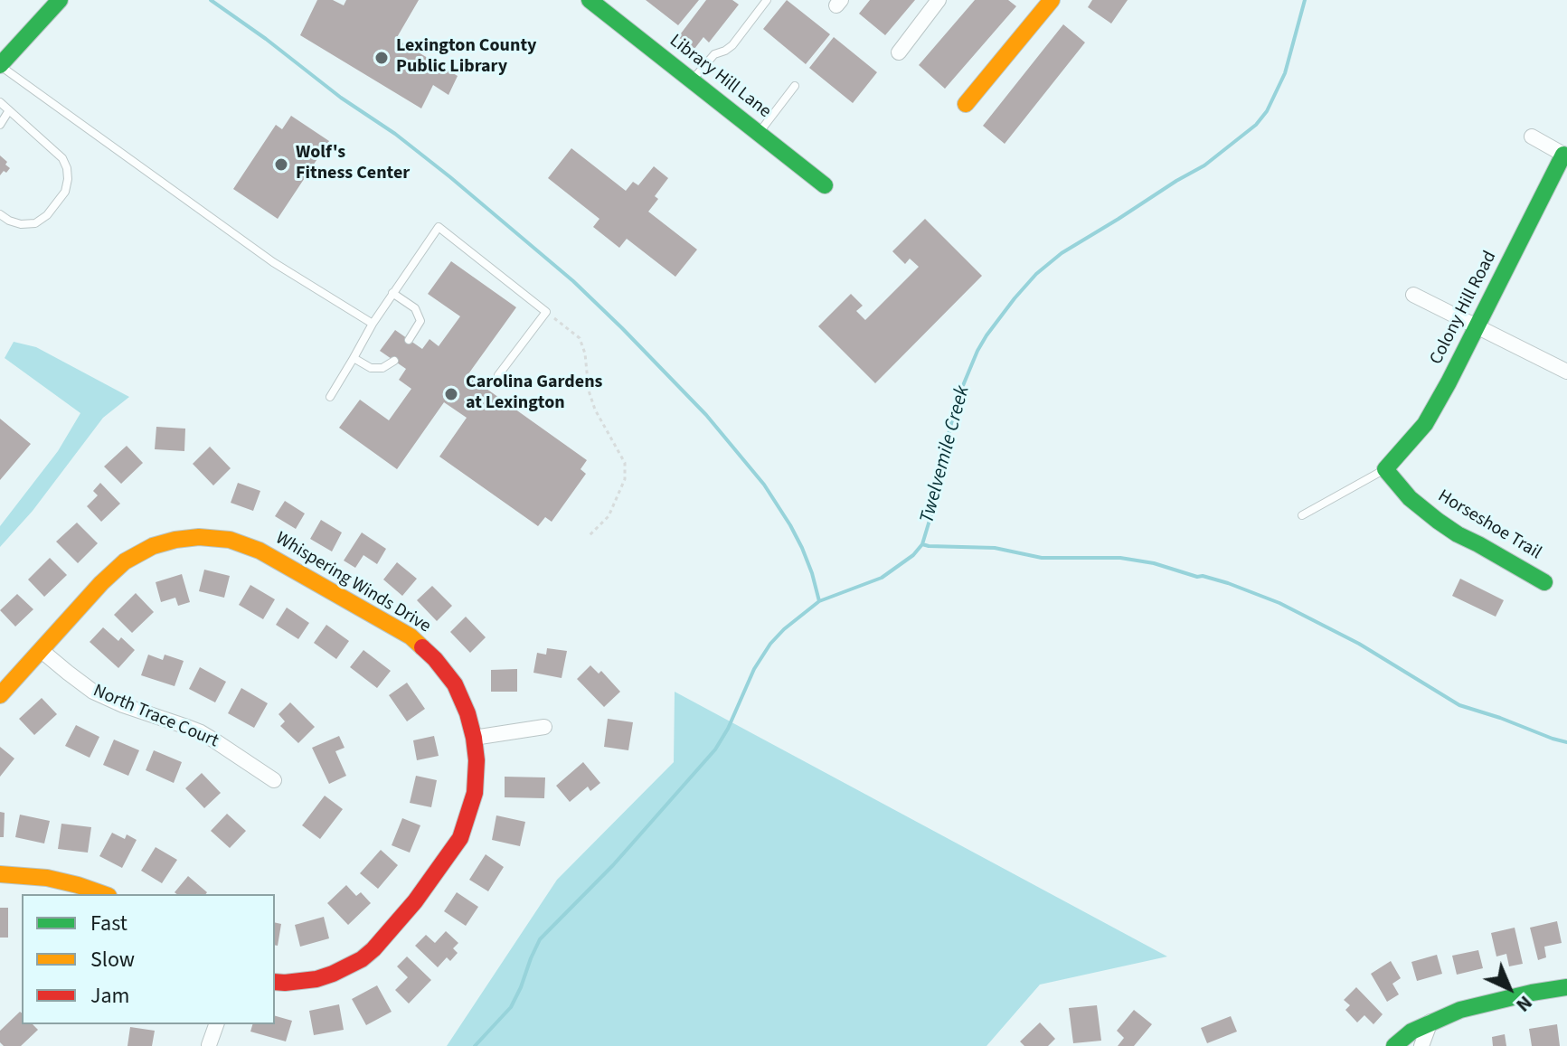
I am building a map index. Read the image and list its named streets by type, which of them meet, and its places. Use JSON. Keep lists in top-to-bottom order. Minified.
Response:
{"streets":{"street":["Library Hill Lane","Colony Hill Road","Horseshoe Trail","Whispering Winds Drive","North Trace Court"]},"crossings":[["Colony Hill Road","Horseshoe Trail"],["Whispering Winds Drive","North Trace Court"]],"water":["Twelvemile Creek"],"places":["Lexington County Public Library","Wolf's Fitness Center","Carolina Gardens at Lexington"],"legend":["Fast","Slow","Jam"],"north":"bottom right"}
